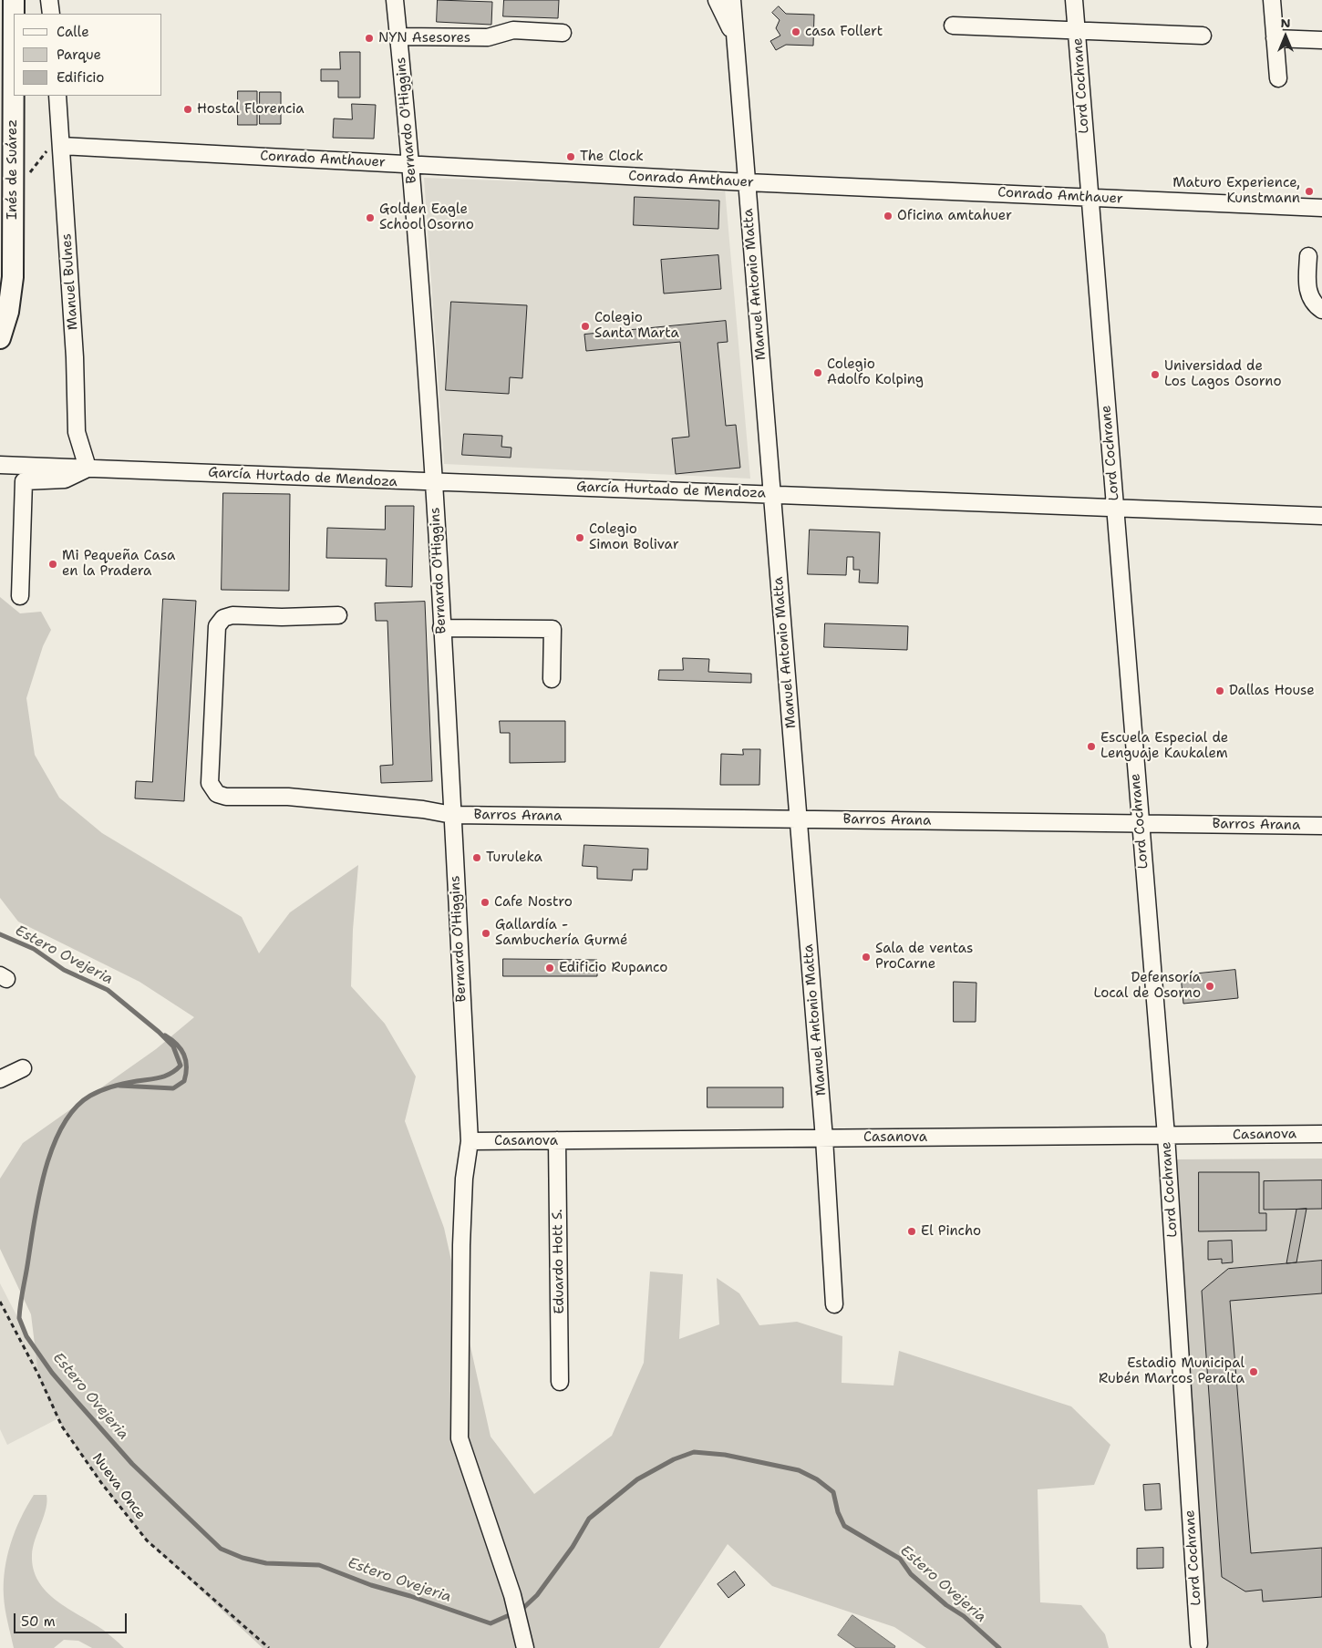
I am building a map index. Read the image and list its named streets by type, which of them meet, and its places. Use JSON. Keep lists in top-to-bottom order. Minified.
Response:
{"streets":{"main road":["Inés de Suárez"],"street":["Lord Cochrane","Bernardo O'Higgins","Conrado Amthauer","Manuel Bulnes","Manuel Antonio Matta","García Hurtado de Mendoza","Barros Arana","Casanova","Eduardo Hott S."],"path":["Nueva Once"]},"crossings":[["Lord Cochrane","Conrado Amthauer"],["Lord Cochrane","García Hurtado de Mendoza"],["Lord Cochrane","Barros Arana"],["Lord Cochrane","Casanova"],["Bernardo O'Higgins","Conrado Amthauer"],["Bernardo O'Higgins","García Hurtado de Mendoza"],["Bernardo O'Higgins","Barros Arana"],["Bernardo O'Higgins","Casanova"],["Conrado Amthauer","Manuel Bulnes"],["Conrado Amthauer","Manuel Antonio Matta"],["Manuel Bulnes","García Hurtado de Mendoza"],["Manuel Antonio Matta","García Hurtado de Mendoza"],["Manuel Antonio Matta","Barros Arana"],["Manuel Antonio Matta","Casanova"],["Casanova","Eduardo Hott S."]],"water":["Estero Ovejeria"],"places":["casa Follert","NYN Asesores","Hostal Florencia","The Clock","Maturo Experience, Kunstmann","Oficina amtahuer","Golden Eagle School Osorno","Colegio Santa Marta","Colegio Adolfo Kolping","Universidad de Los Lagos Osorno","Colegio Simon Bolivar","Mi Pequeña Casa en la Pradera","Dallas House","Escuela Especial de Lenguaje Kaukalem","Turuleka","Cafe Nostro","Gallardía - Sambuchería Gurmé","Sala de ventas ProCarne","Edificio Rupanco","Defensoría Local de Osorno","El Pincho","Estadio Municipal Rubén Marcos Peralta"],"legend":["Calle","Parque","Edificio"],"scale_bar":"50 m","north":"top"}
